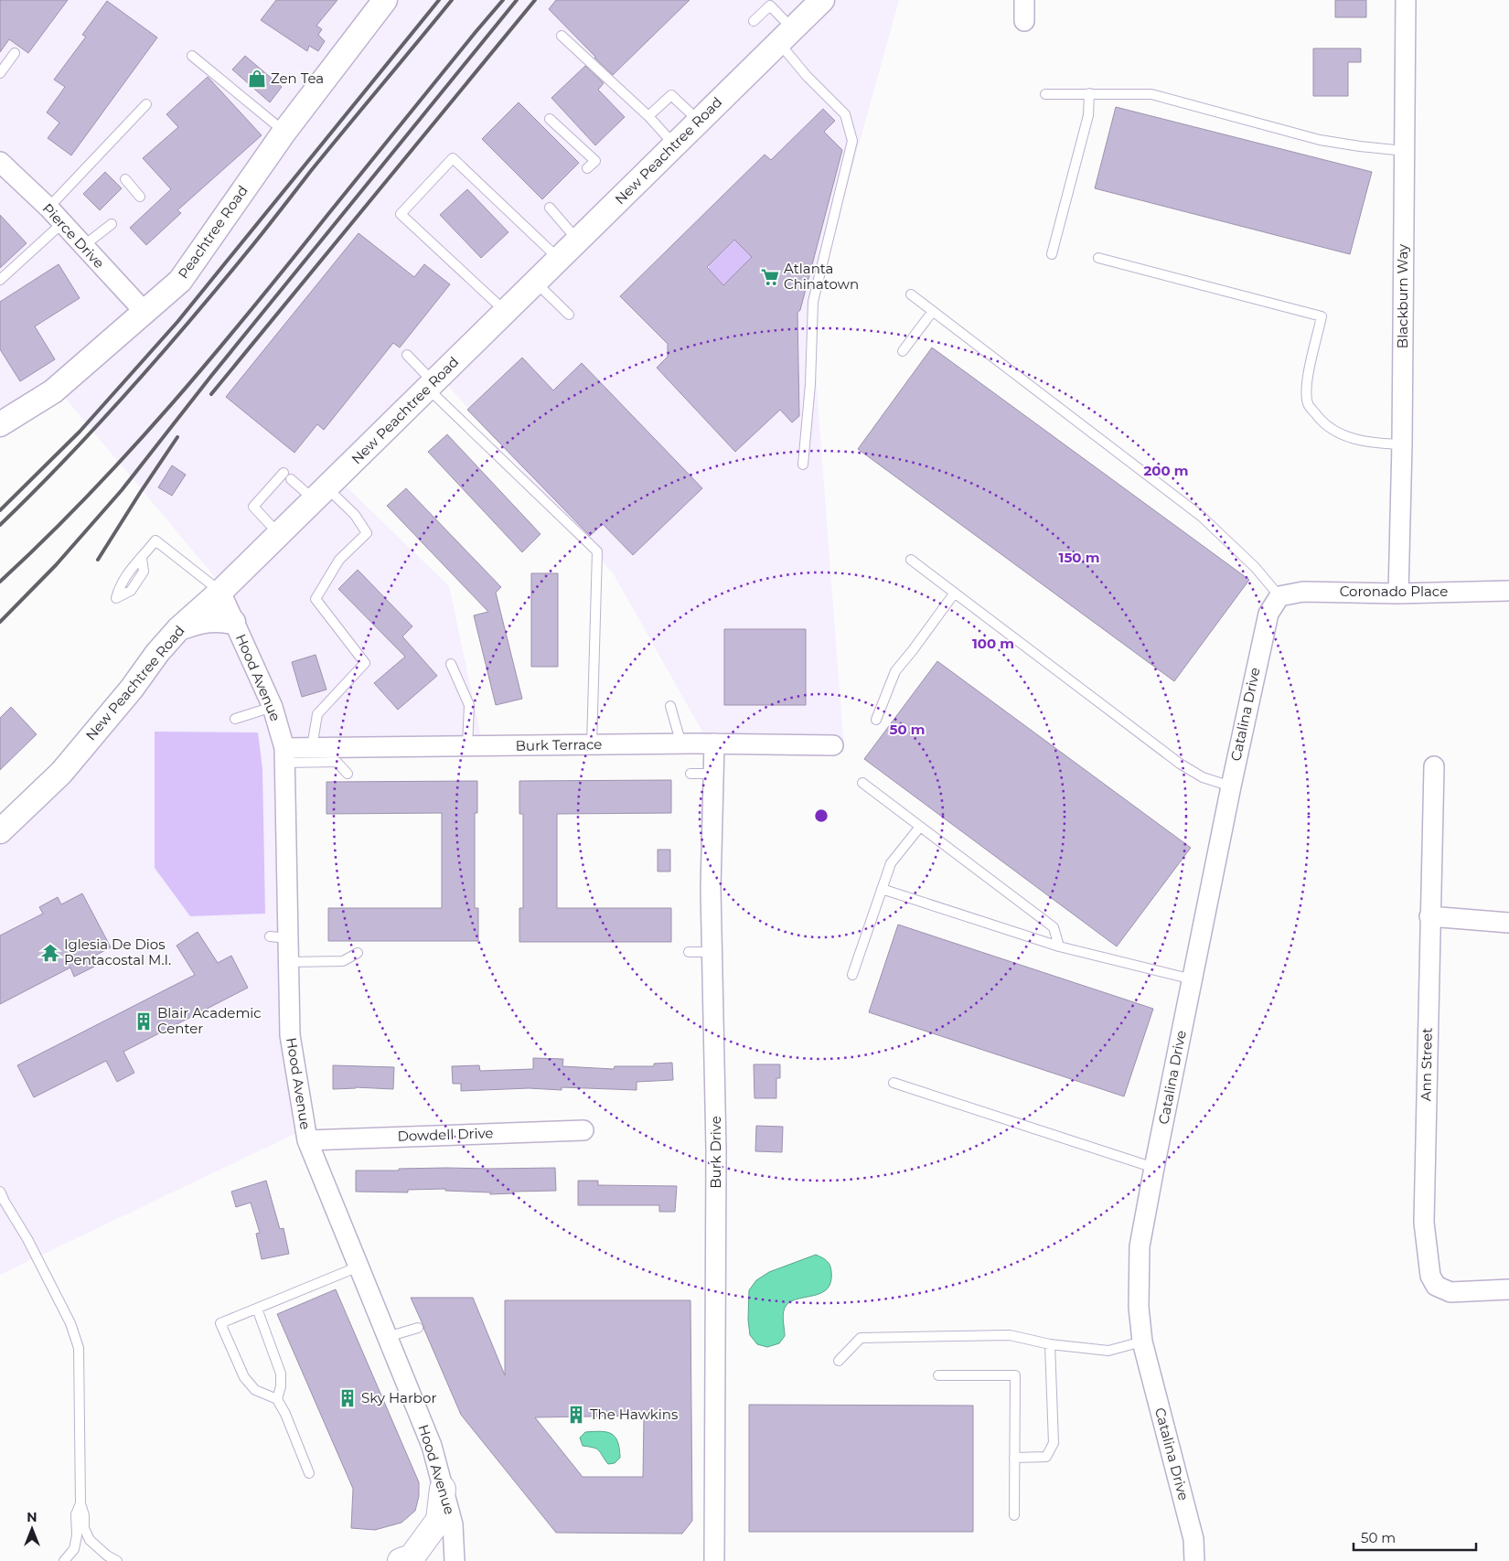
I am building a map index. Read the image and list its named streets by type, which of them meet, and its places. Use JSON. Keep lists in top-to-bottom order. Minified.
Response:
{"streets":{"street":["New Peachtree Road","Peachtree Road","Pierce Drive","Blackburn Way","Coronado Place","Hood Avenue","Catalina Drive","Burk Terrace","Ann Street","Dowdell Drive","Burk Drive"]},"crossings":[["New Peachtree Road","Hood Avenue"],["Peachtree Road","Pierce Drive"],["Blackburn Way","Coronado Place"],["Coronado Place","Catalina Drive"],["Hood Avenue","Burk Terrace"],["Hood Avenue","Dowdell Drive"],["Burk Terrace","Burk Drive"]],"places":{"shop":["Zen Tea"],"supermarket":["Atlanta Chinatown"],"temple":["Iglesia De Dios Pentacostal M.I."],"building":["Blair Academic Center","Sky Harbor","The Hawkins"]},"scale_bar":"50 m","north":"top","rings":["200 m","150 m","100 m","50 m"]}
